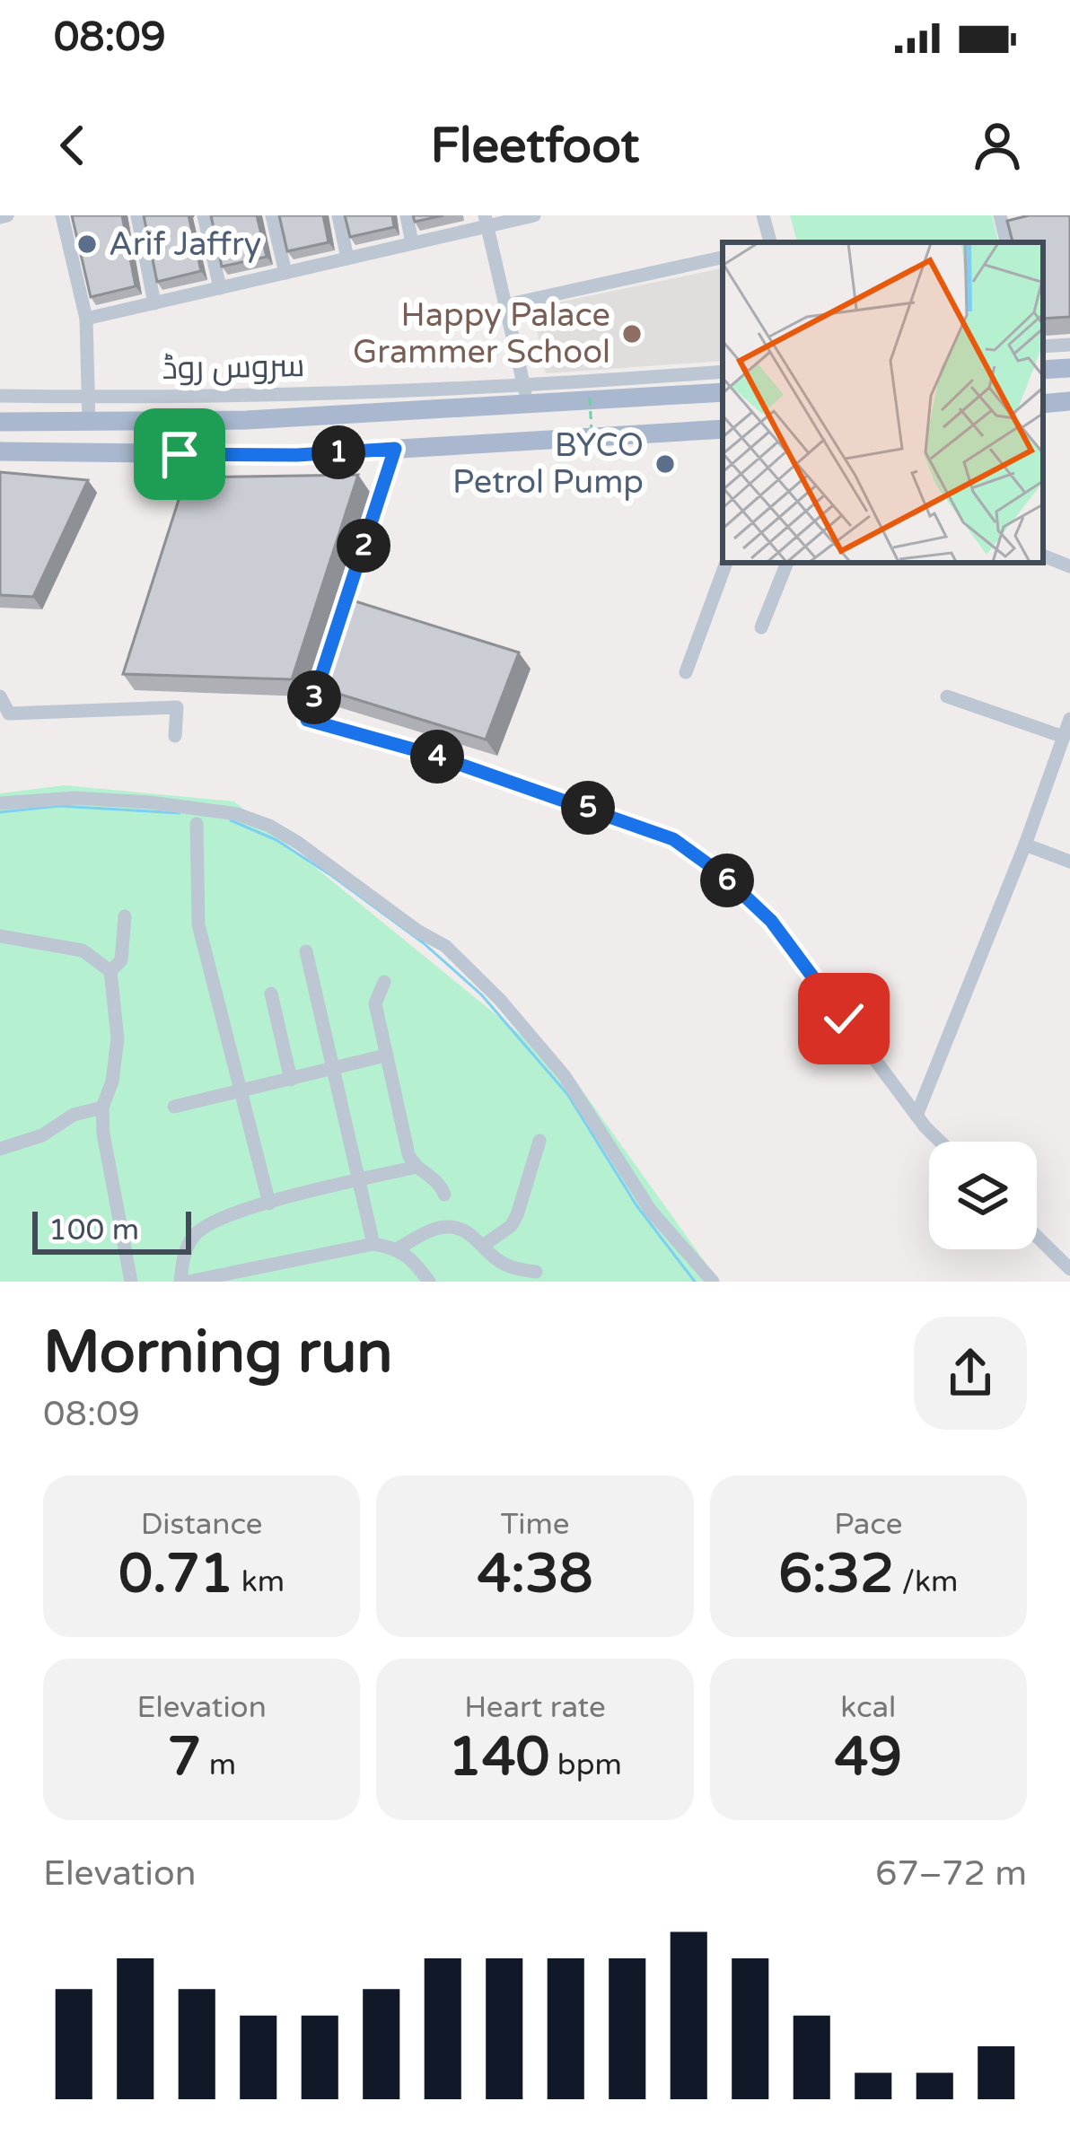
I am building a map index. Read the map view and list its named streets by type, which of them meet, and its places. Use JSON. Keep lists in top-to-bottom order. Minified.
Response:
{"streets":{"street":["سروس روڈ"]},"places":["Arif Jaffry","Happy Palace Grammer School","BYCO Petrol Pump"],"scale_bar":"100 m","page":{"status":"08:09","header":"Fleetfoot","pins":["1","2","3","4","5","6"],"scale":"100 m","heading":["Morning run","08:09"],"stats":[["Distance","0.71 km"],["Time","4:38"],["Pace","6:32 /km"],["Elevation","7 m"],["Heart rate","140 bpm"],["kcal","49"]],"chart":["Elevation","67–72 m"]}}
